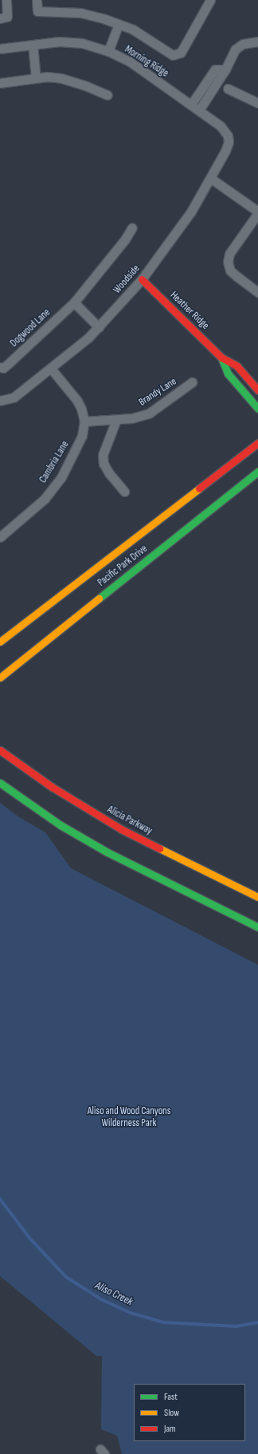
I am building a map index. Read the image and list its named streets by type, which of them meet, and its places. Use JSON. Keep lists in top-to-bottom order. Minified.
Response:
{"streets":{"main road":["Heather Ridge","Pacific Park Drive","Alicia Parkway"],"street":["Morning Ridge","Woodside","Dogwood Lane","Brandy Lane","Cambria Lane"]},"crossings":[["Morning Ridge","Woodside"],["Woodside","Heather Ridge"],["Brandy Lane","Cambria Lane"]],"water":["Aliso Creek"],"parks":["Aliso and Wood Canyons Wilderness Park"],"legend":["Fast","Slow","Jam"]}
